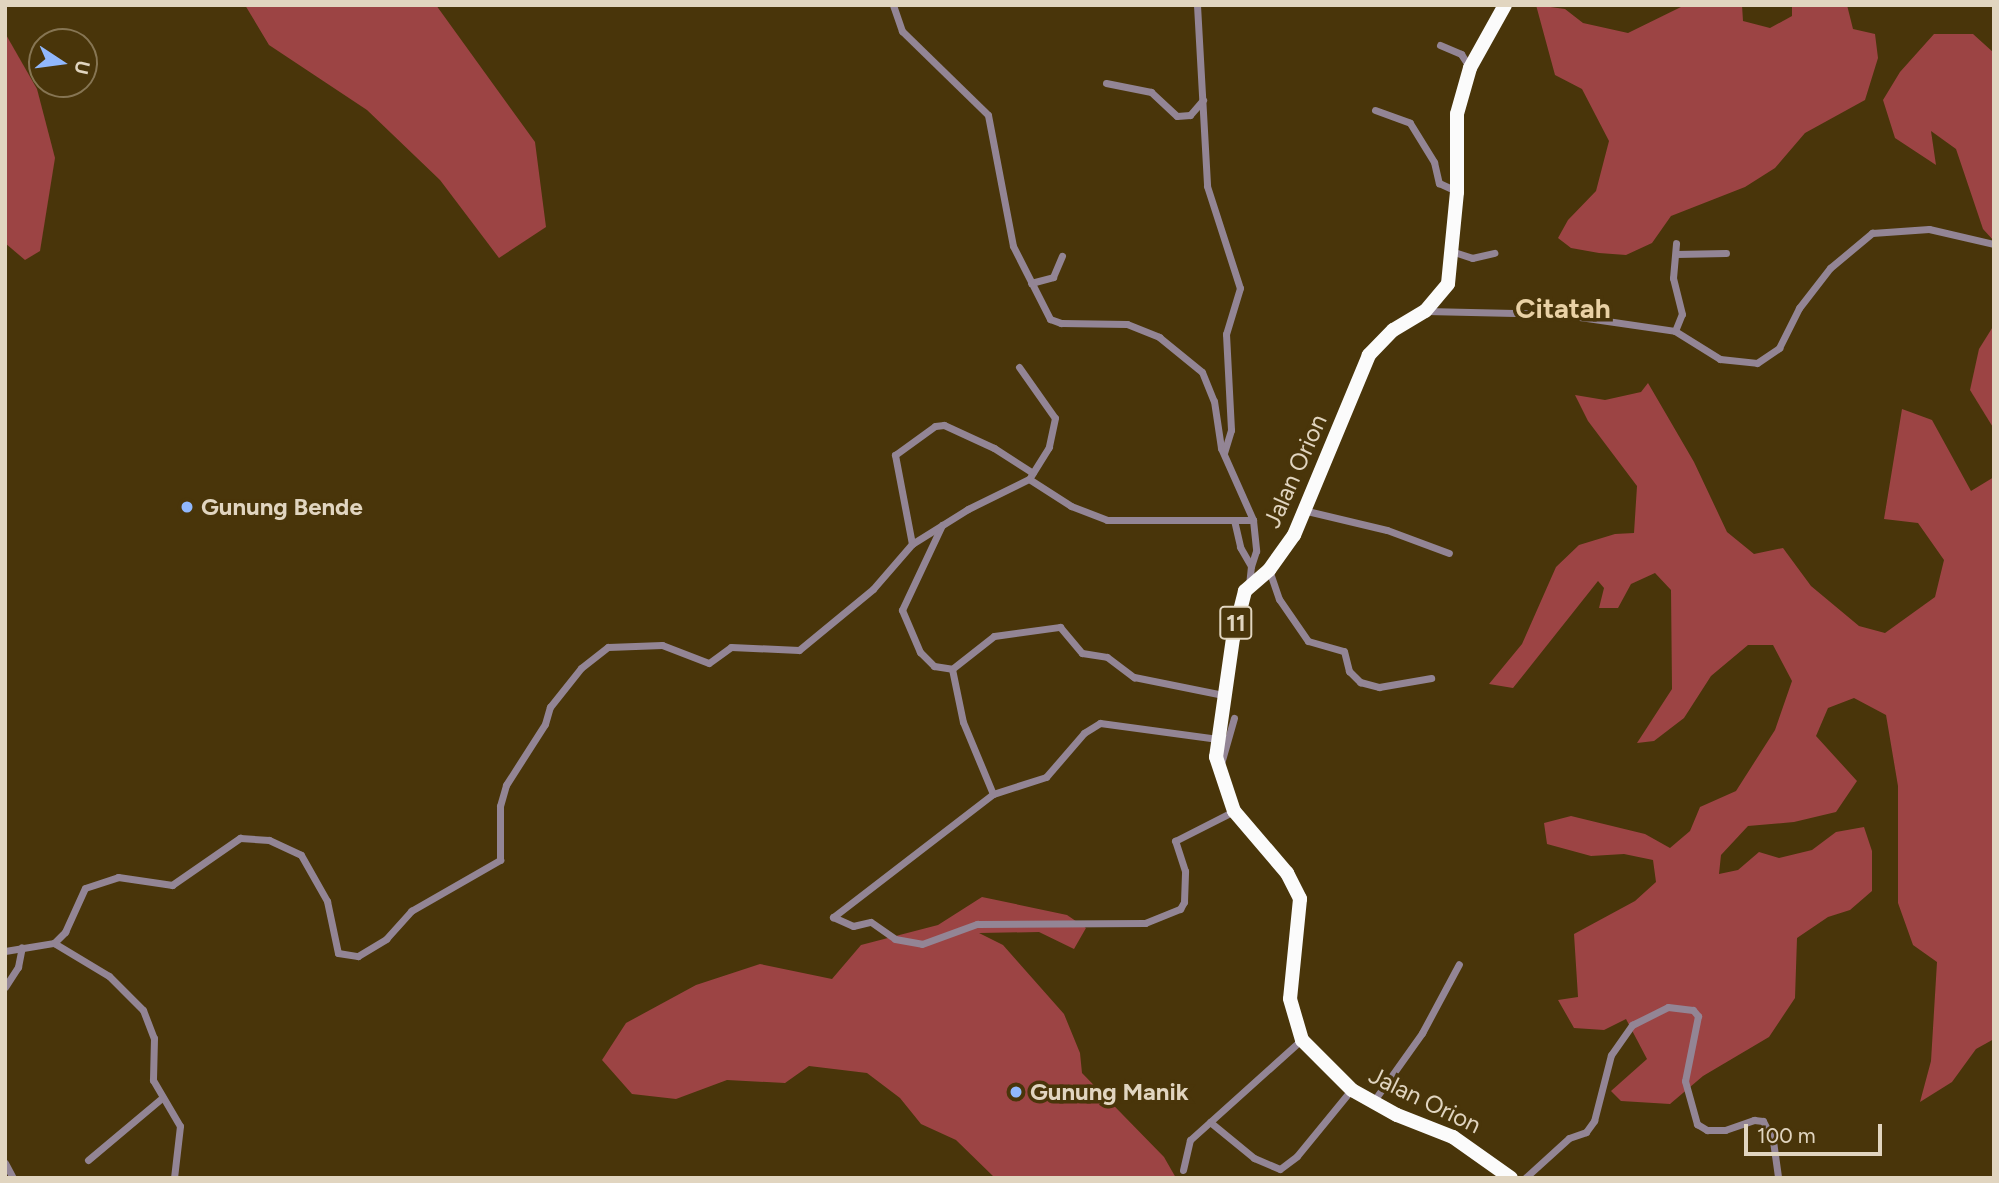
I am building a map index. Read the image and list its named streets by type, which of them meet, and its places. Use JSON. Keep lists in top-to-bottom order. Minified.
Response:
{"streets":{"highway":["Jalan Orion","11"]},"districts":["Citatah"],"places":["Gunung Bende","Gunung Manik"],"scale_bar":"100 m","north":"right"}
